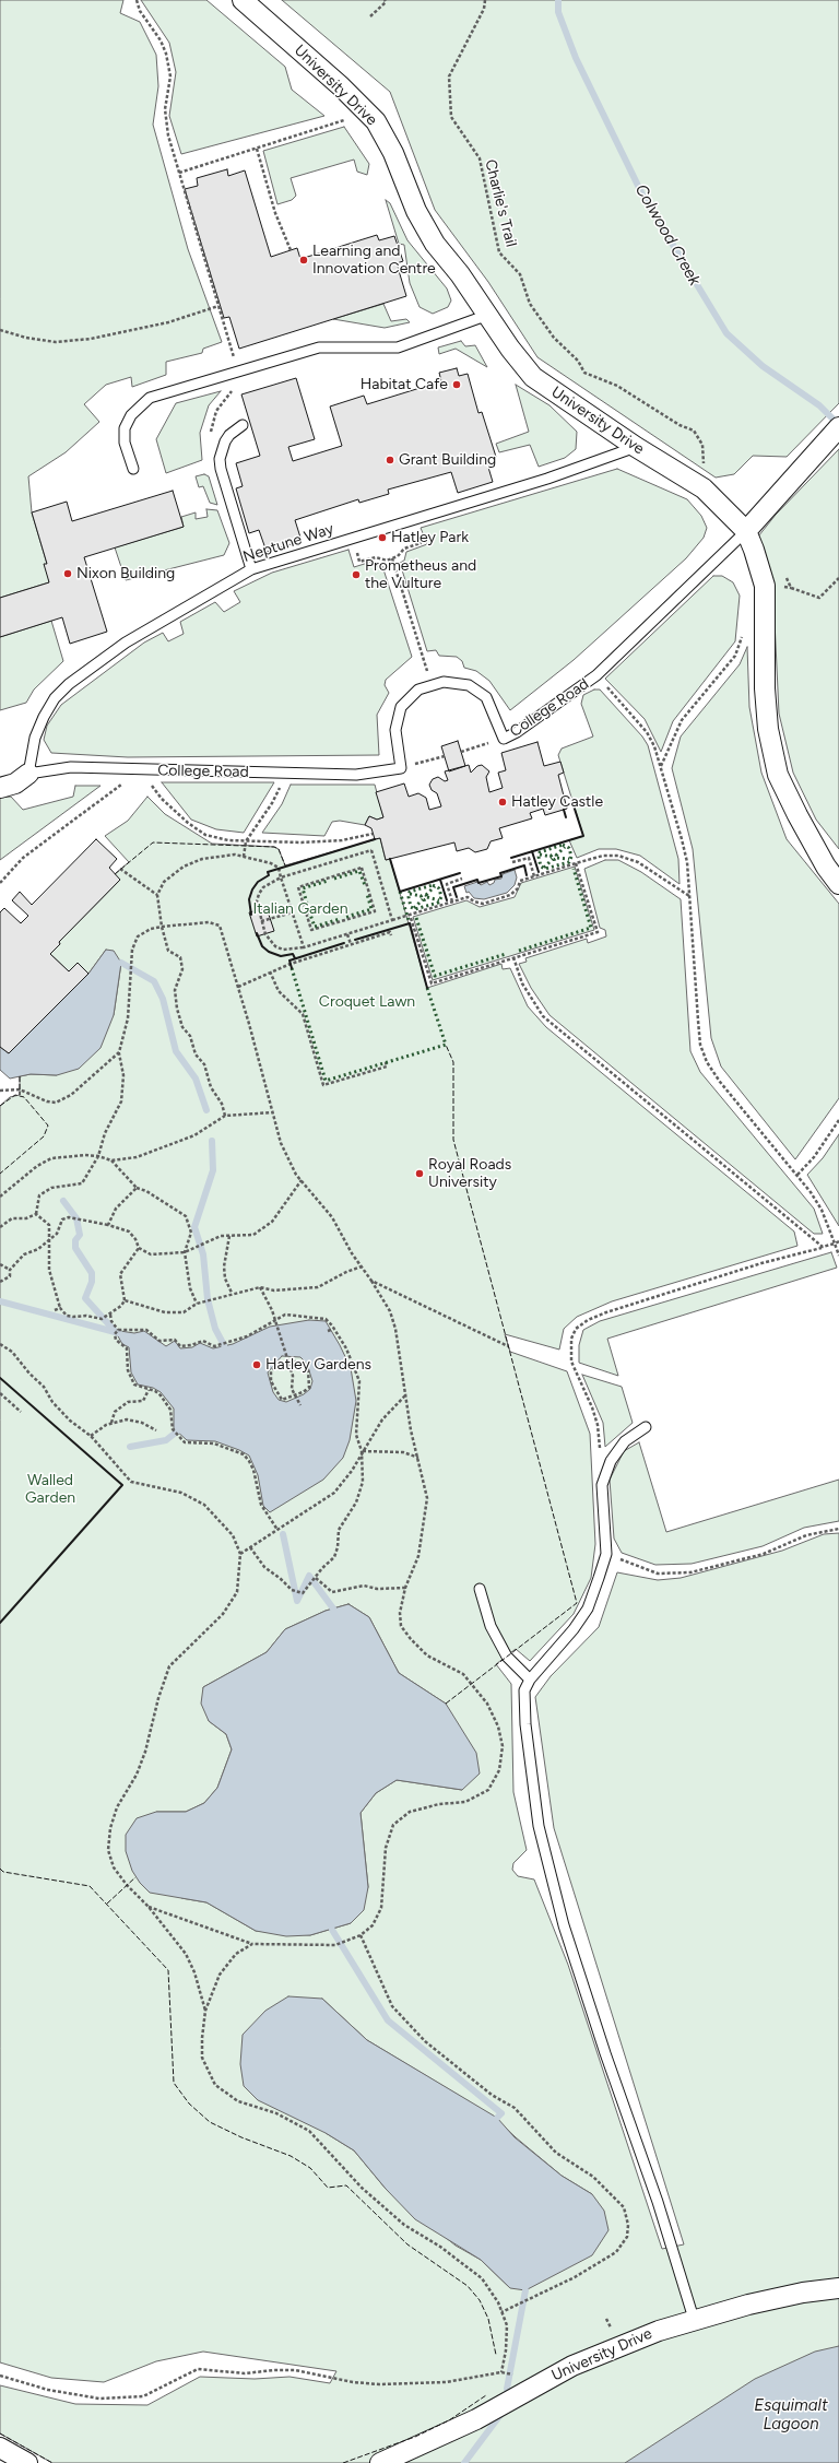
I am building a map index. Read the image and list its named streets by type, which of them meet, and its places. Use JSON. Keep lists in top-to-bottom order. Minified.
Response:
{"streets":{"street":["University Drive","College Road"],"lane":["Neptune Way"],"path":["Charlie's Trail"]},"crossings":[["University Drive","Charlie's Trail"],["University Drive","Neptune Way"],["University Drive","College Road"],["Neptune Way","College Road"]],"water":["Colwood Creek","Esquimalt Lagoon"],"parks":["Italian Garden","Croquet Lawn","Walled Garden"],"places":["Learning and Innovation Centre","Habitat Cafe","Grant Building","Hatley Park","Nixon Building","Prometheus and the Vulture","Hatley Castle","Royal Roads University","Hatley Gardens"]}
